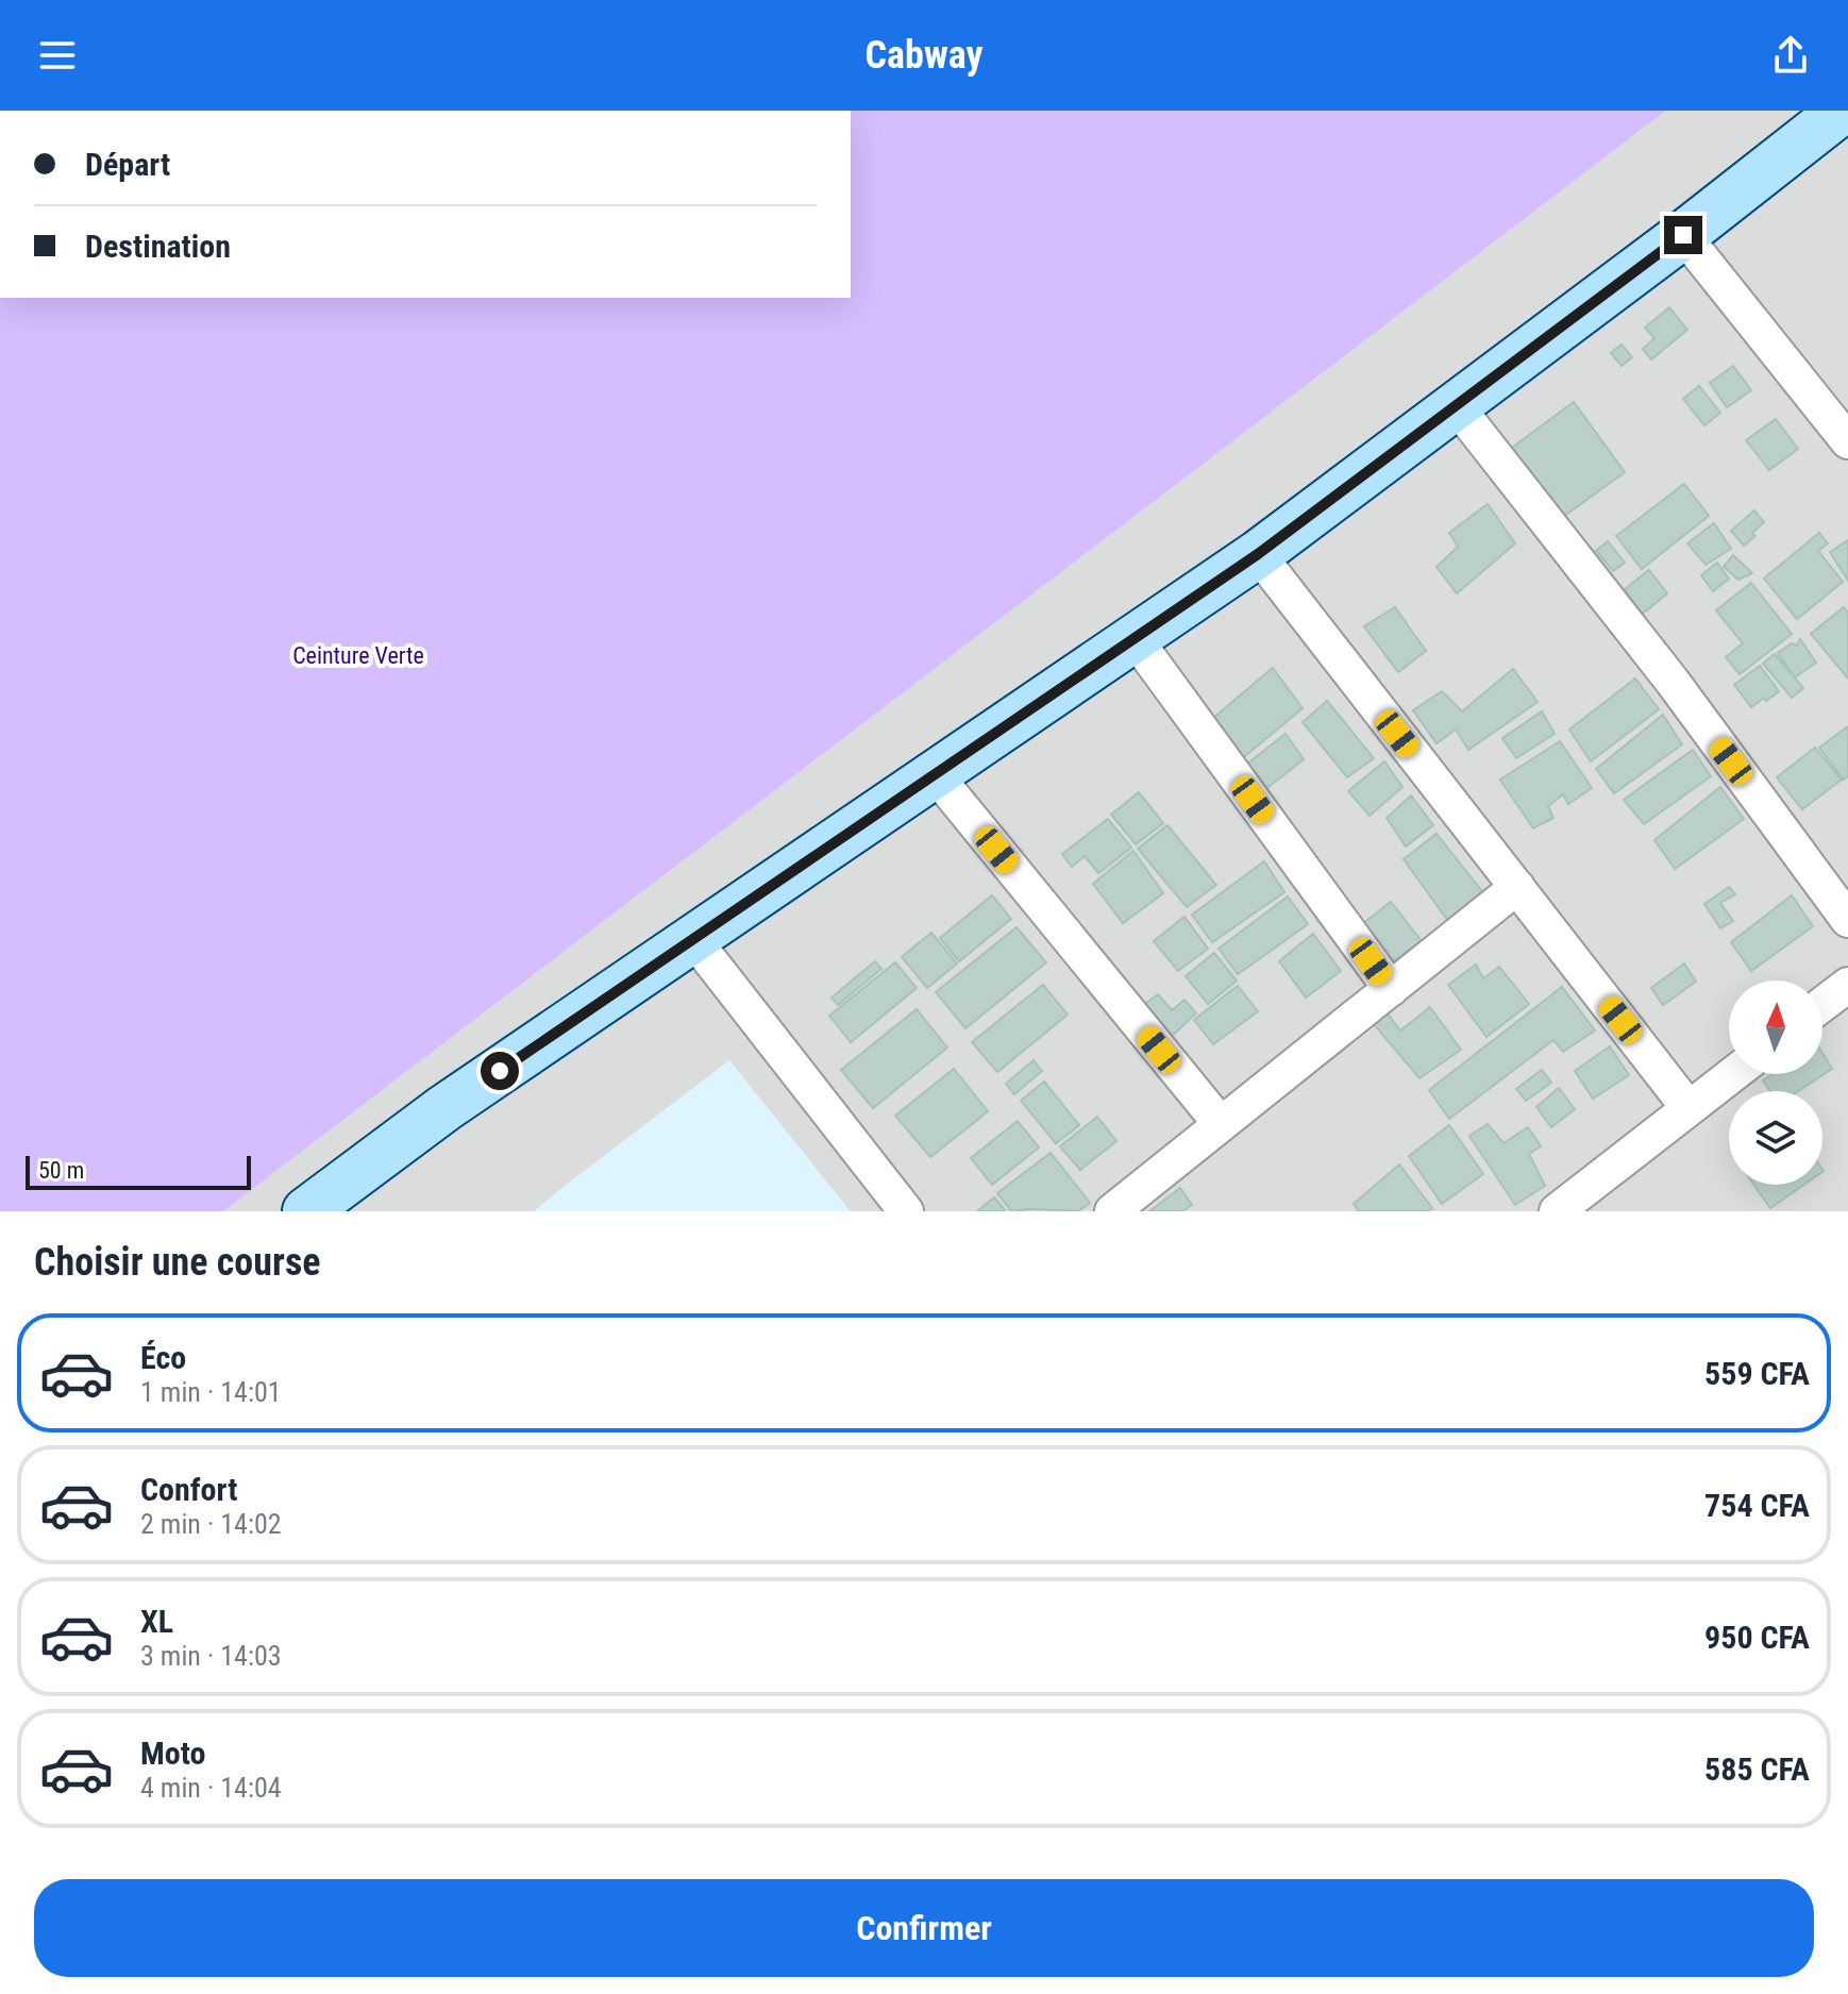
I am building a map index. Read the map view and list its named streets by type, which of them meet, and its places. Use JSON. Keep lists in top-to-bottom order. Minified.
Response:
{"parks":["Ceinture Verte"],"scale_bar":"50 m","north":"top","page":{"header":"Cabway","banner":["Départ","Destination"],"scale":"50 m","heading":"Choisir une course","list":[{"name":"Éco","note":"1 min · 14:01","value":"559 CFA"},{"name":"Confort","note":"2 min · 14:02","value":"754 CFA"},{"name":"XL","note":"3 min · 14:03","value":"950 CFA"},{"name":"Moto","note":"4 min · 14:04","value":"585 CFA"}],"buttons":"Confirmer"}}
